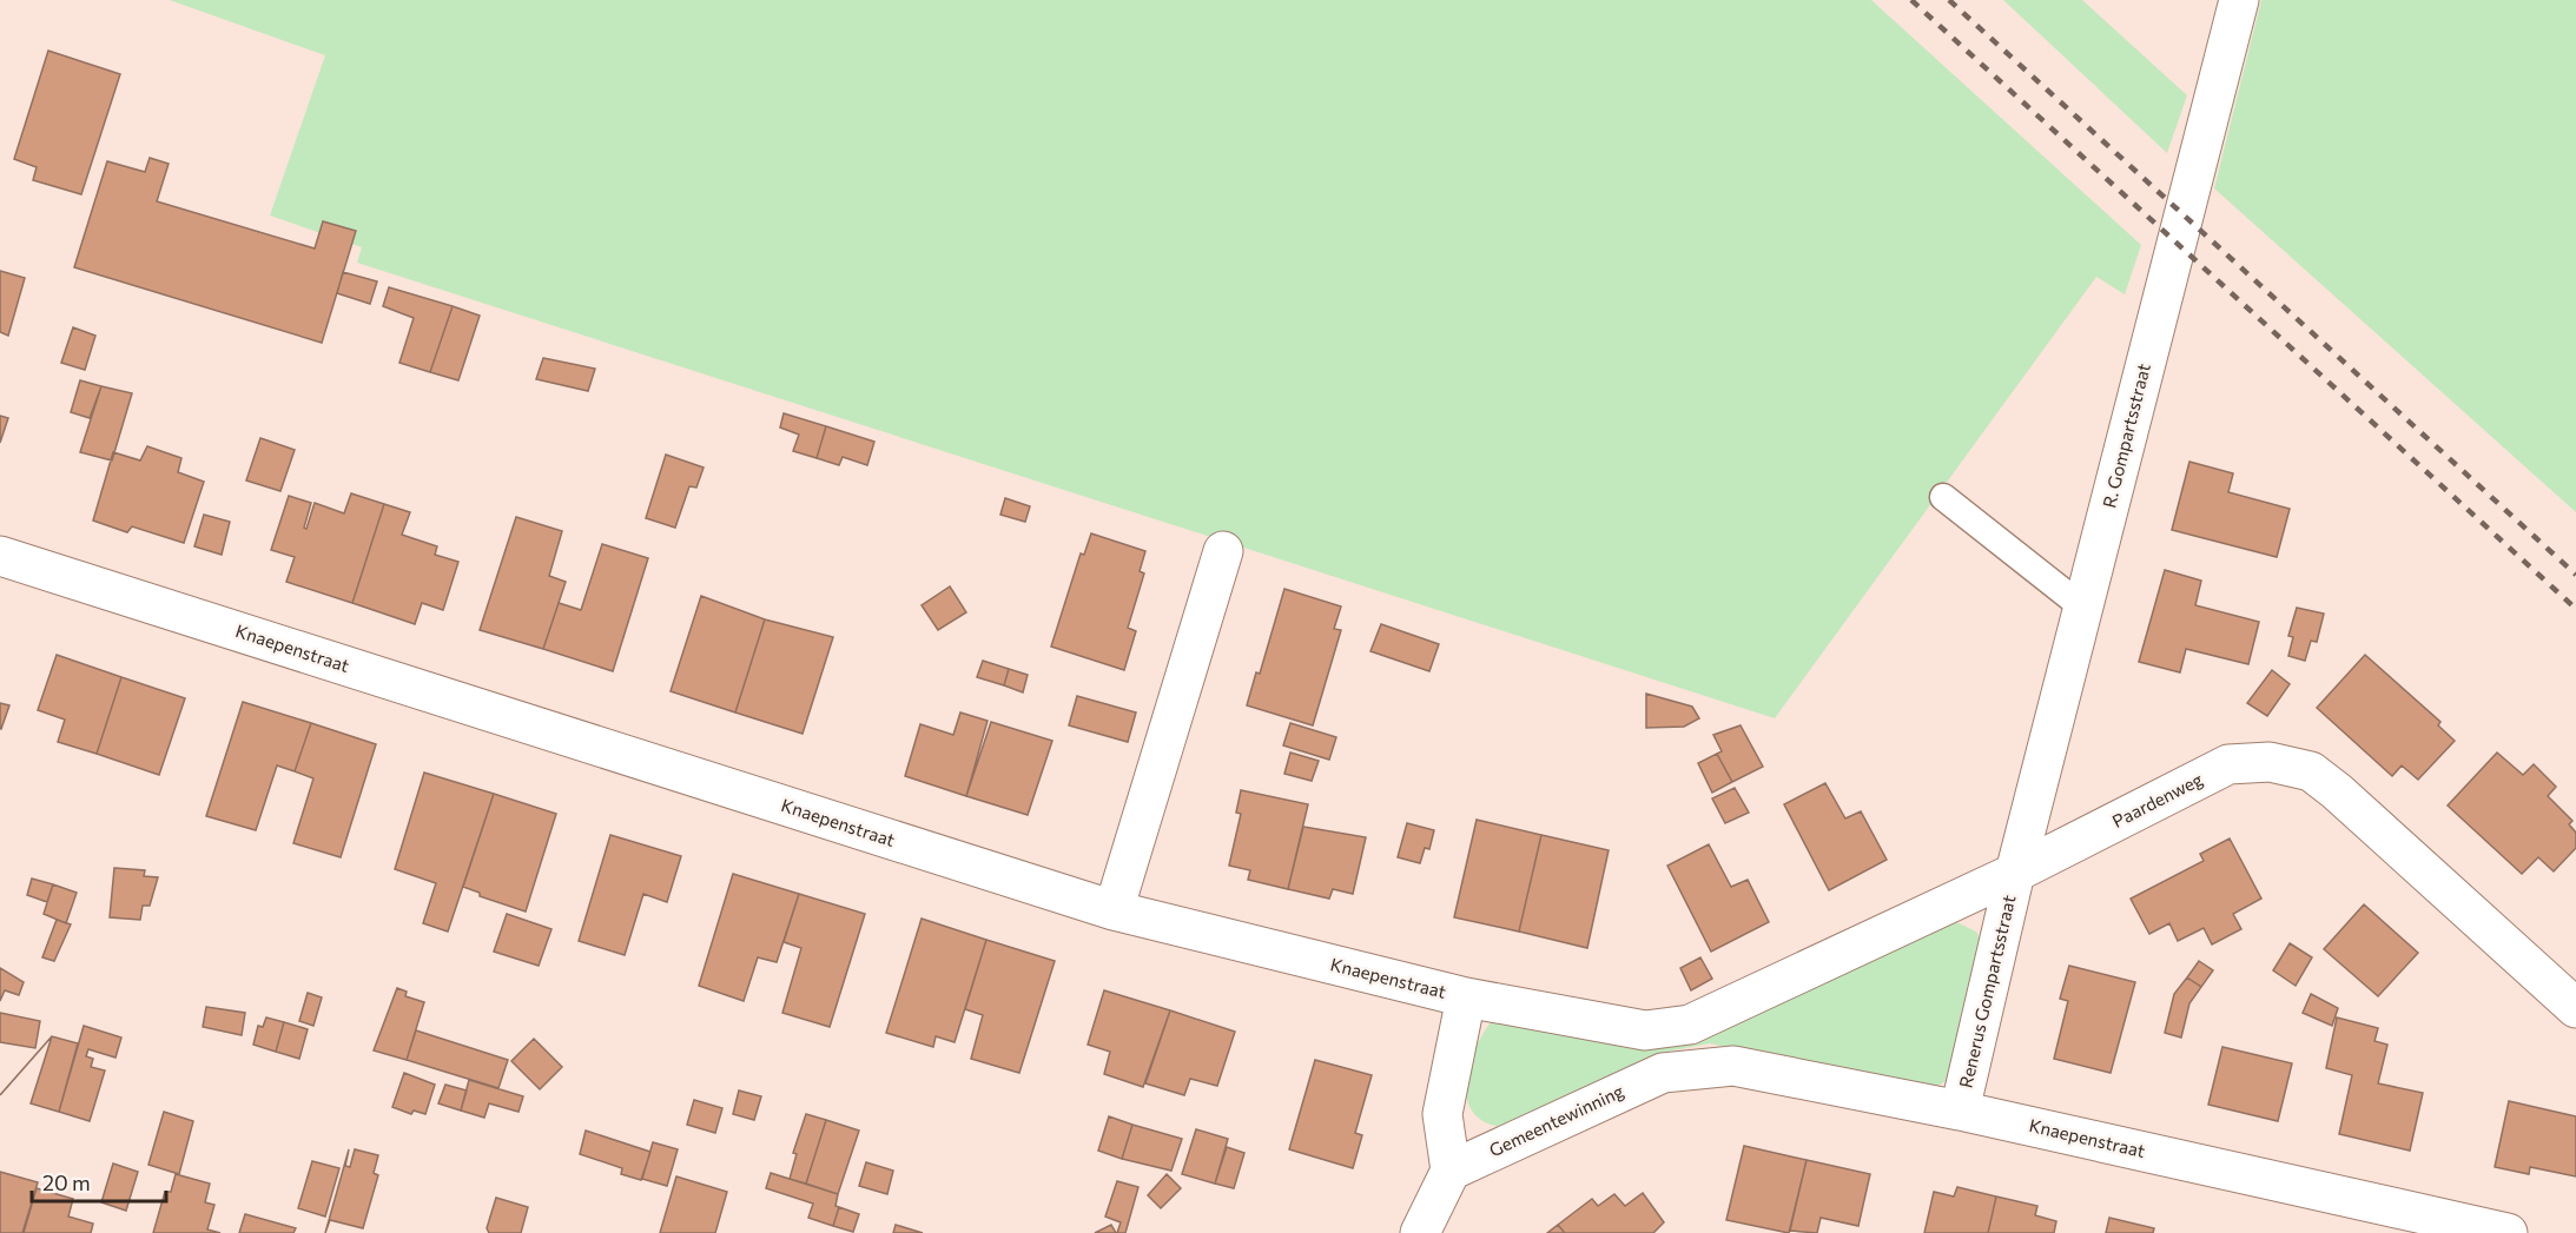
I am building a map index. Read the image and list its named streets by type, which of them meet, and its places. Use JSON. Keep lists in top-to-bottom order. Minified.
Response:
{"streets":{"street":["R. Gompartsstraat","Knaepenstraat","Paardenweg","Renerus Gompartsstraat","Gemeentewinning"]},"crossings":[["R. Gompartsstraat","Paardenweg"],["R. Gompartsstraat","Renerus Gompartsstraat"],["Knaepenstraat","Paardenweg"],["Knaepenstraat","Renerus Gompartsstraat"],["Knaepenstraat","Gemeentewinning"],["Paardenweg","Renerus Gompartsstraat"]],"scale_bar":"20 m"}
